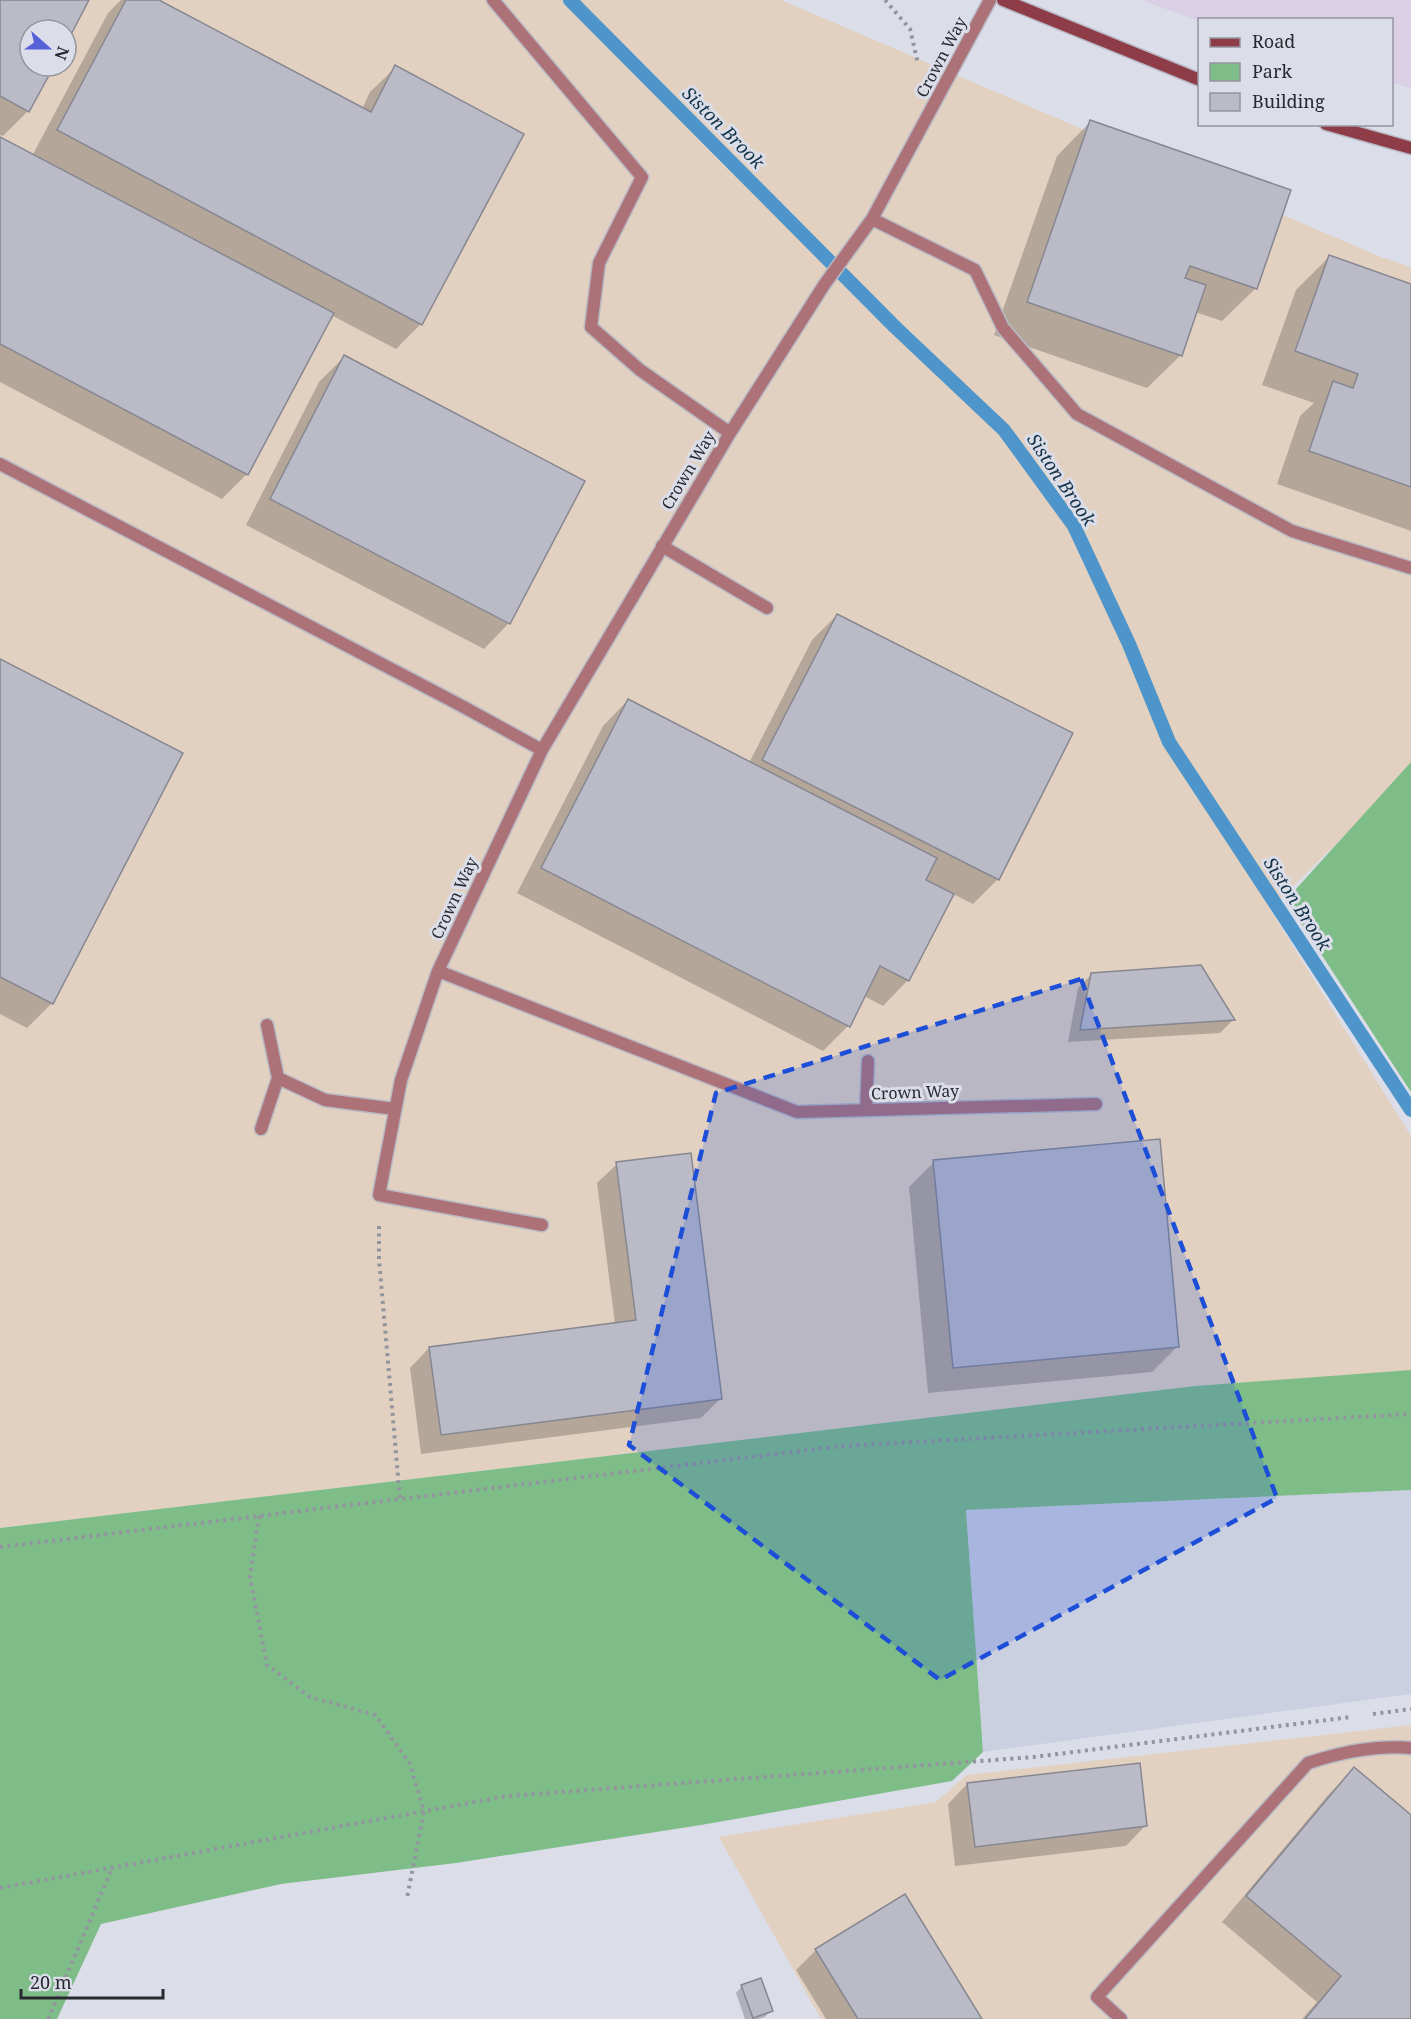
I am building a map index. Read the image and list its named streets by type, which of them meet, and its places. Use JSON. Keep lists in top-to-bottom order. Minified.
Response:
{"streets":{"lane":["Crown Way"]},"water":["Siston Brook"],"legend":["Road","Park","Building"],"scale_bar":"20 m","north":"right"}
